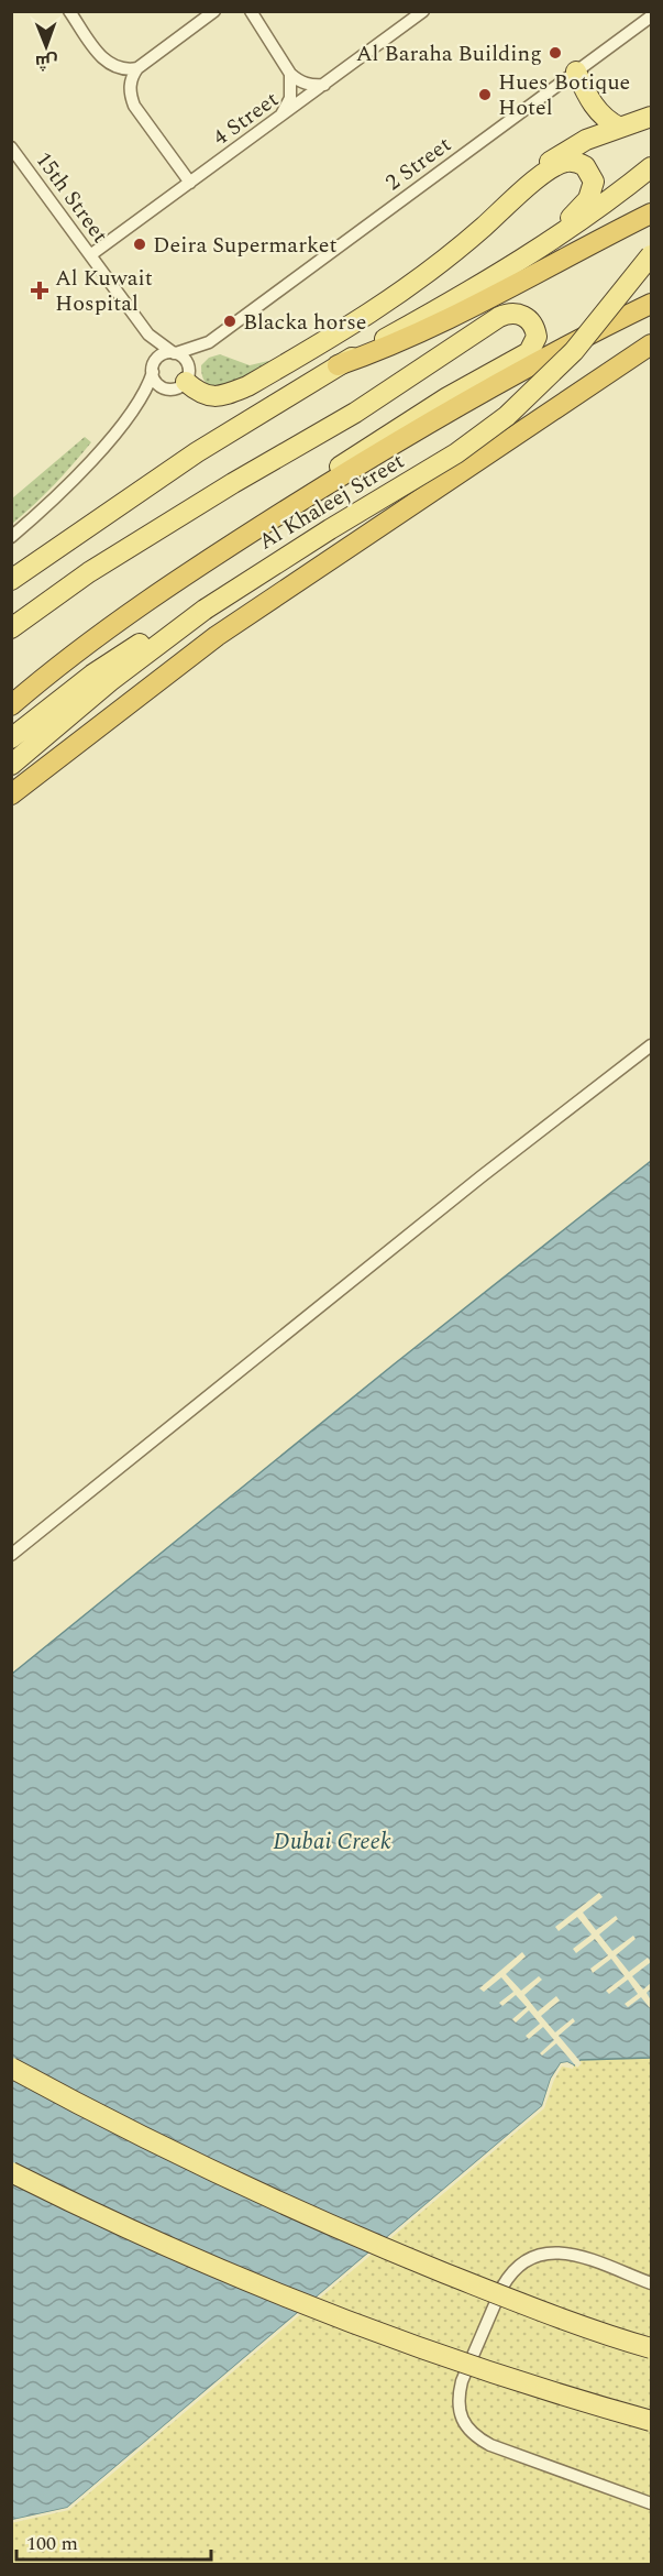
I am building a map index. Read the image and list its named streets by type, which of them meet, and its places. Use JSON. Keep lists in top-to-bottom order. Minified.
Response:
{"streets":{"main road":["Al Khaleej Street"],"street":["4 Street","2 Street","15th Street"]},"crossings":[["4 Street","15th Street"],["2 Street","15th Street"]],"water":["Dubai Creek"],"places":{"other":["Al Baraha Building","Hues Botique Hotel","Deira Supermarket","Blacka horse"],"health":["Al Kuwait Hospital"]},"scale_bar":"100 m","north":"bottom"}
